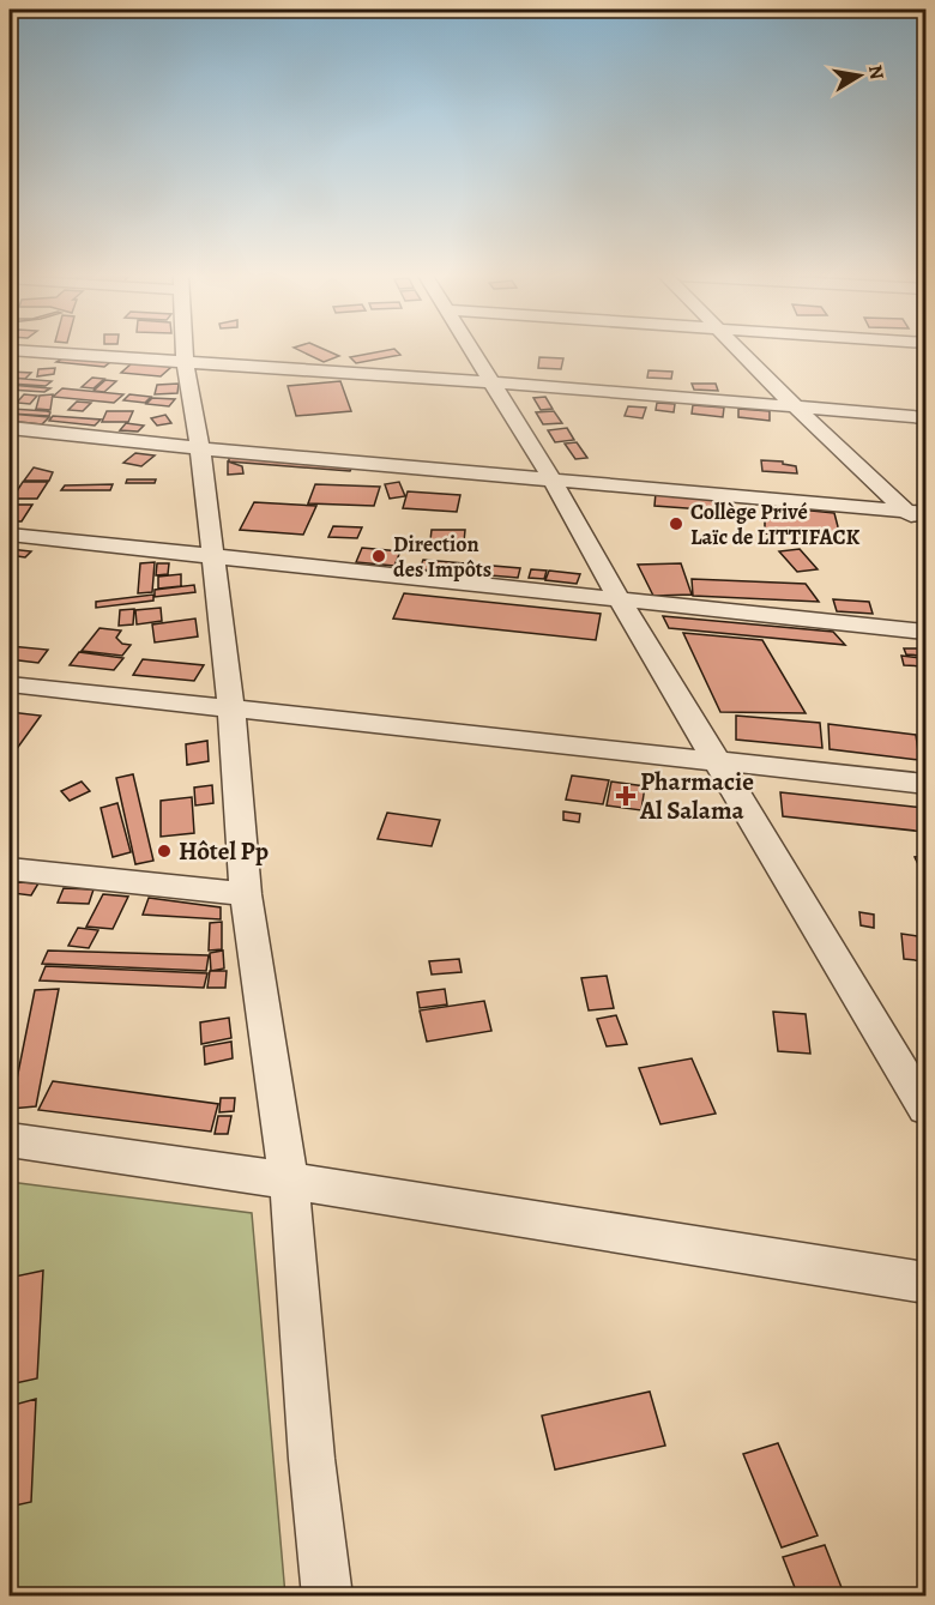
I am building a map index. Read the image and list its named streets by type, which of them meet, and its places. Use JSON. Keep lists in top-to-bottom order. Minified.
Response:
{"places":{"other":["Collège Privé Laïc de LITTIFACK","Direction des Impôts","Hôtel Pp"],"health":["Pharmacie Al Salama"]},"north":"right"}
